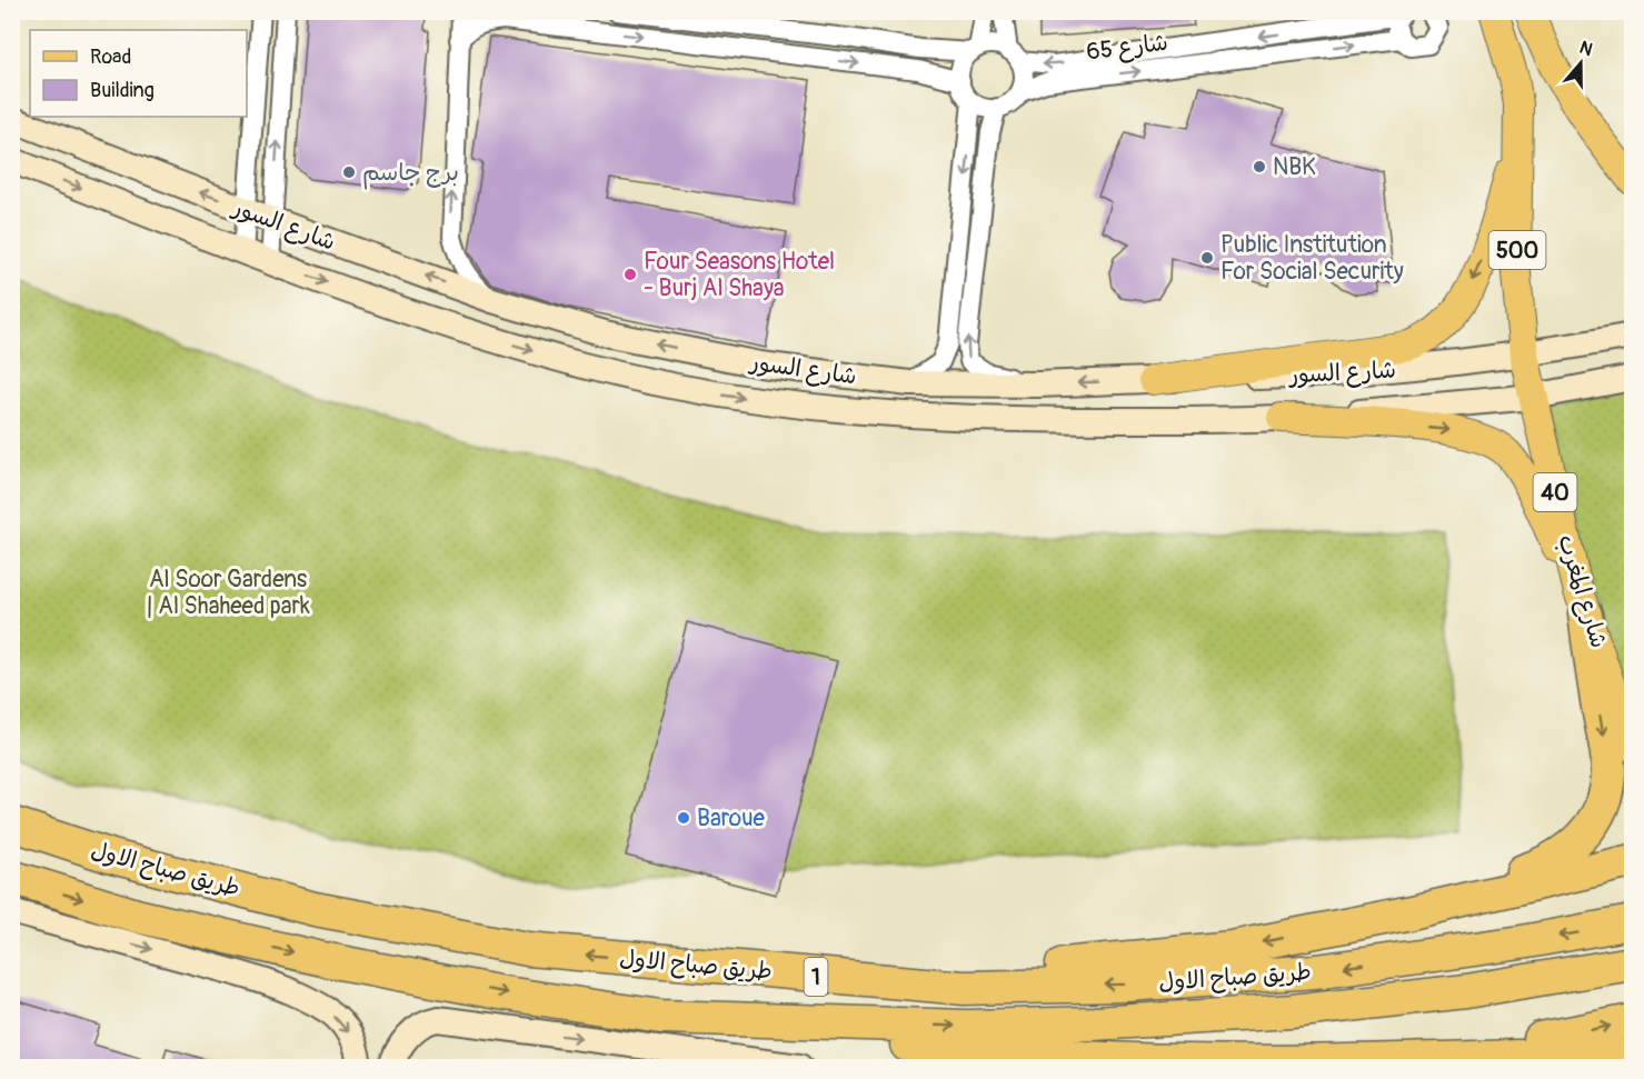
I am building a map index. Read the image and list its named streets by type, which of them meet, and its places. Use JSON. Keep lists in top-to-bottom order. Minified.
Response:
{"streets":{"highway":["طريق صباح الاول","1"],"main road":["شارع السور","500","40","شارع المغرب"],"street":["شارع 65"]},"crossings":[["شارع السور","500"],["شارع السور","شارع المغرب"],["500","شارع المغرب"]],"parks":["Al Soor Gardens | Al Shaheed park"],"places":["NBK","برج جاسم","Public Institution For Social Security","Four Seasons Hotel - Burj Al Shaya","Baroue"],"legend":["Road","Building"],"north":"top"}
